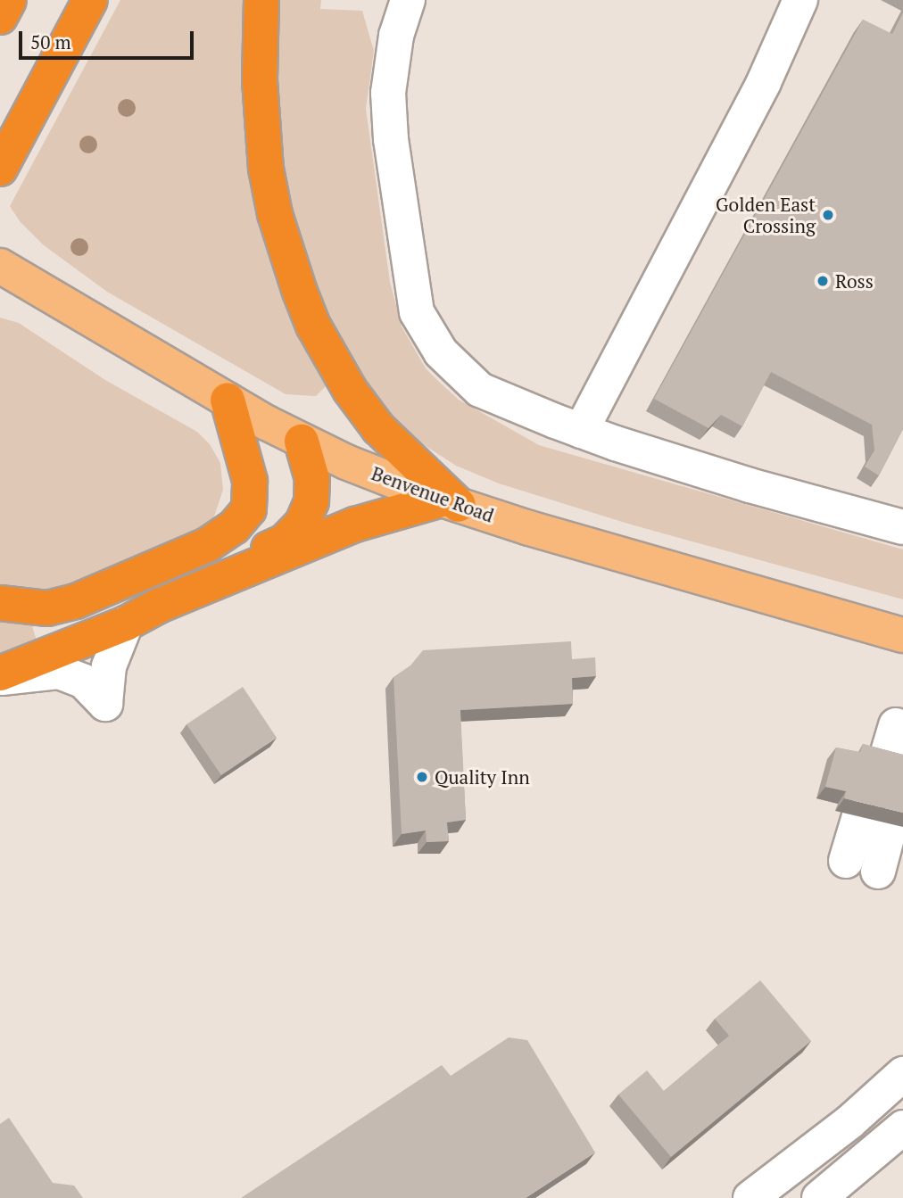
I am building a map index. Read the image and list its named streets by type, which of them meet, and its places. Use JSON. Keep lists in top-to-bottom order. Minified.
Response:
{"streets":{"main road":["Benvenue Road"]},"places":["Golden East Crossing","Ross","Quality Inn"],"scale_bar":"50 m"}
